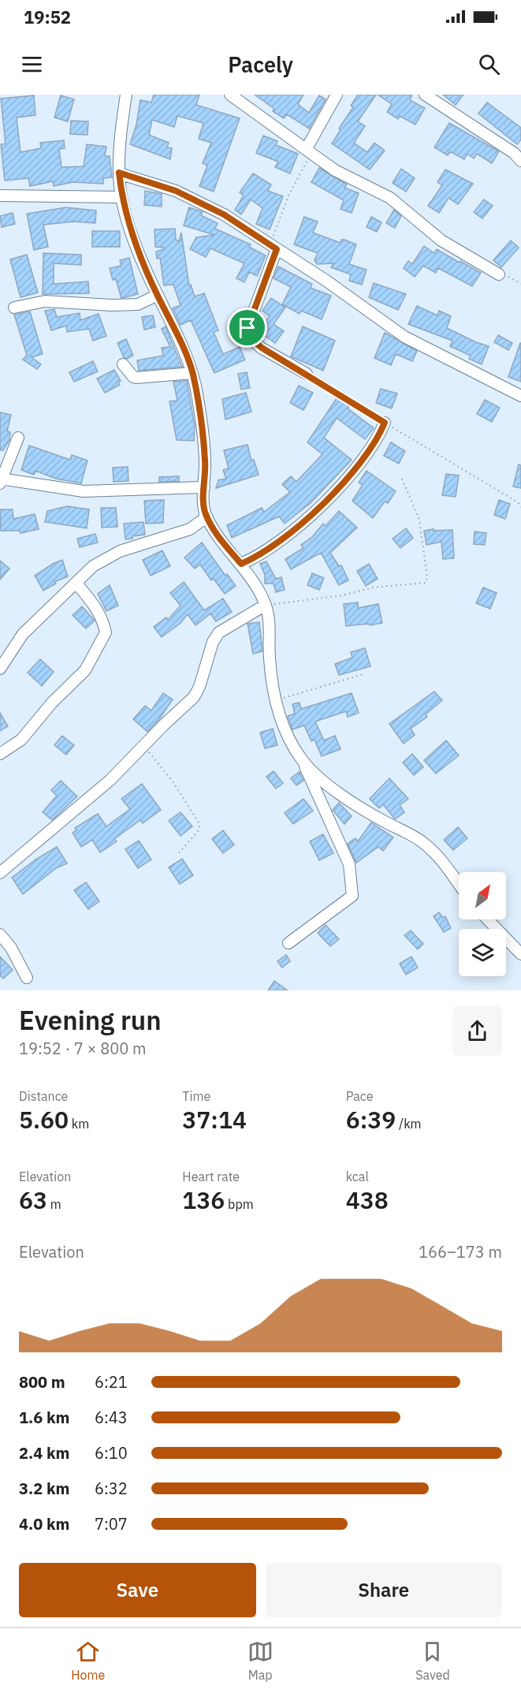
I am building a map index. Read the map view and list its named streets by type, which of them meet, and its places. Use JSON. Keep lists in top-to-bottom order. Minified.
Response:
{"north":"top right","page":{"status":"19:52","header":"Pacely","heading":["Evening run","19:52 · 7 × 800 m"],"stats":[["Distance","5.60 km"],["Time","37:14"],["Pace","6:39 /km"],["Elevation","63 m"],["Heart rate","136 bpm"],["kcal","438"]],"chart":["Elevation","166–173 m"],"list":[{"name":"800 m","note":"6:21"},{"name":"1.6 km","note":"6:43"},{"name":"2.4 km","note":"6:10"},{"name":"3.2 km","note":"6:32"},{"name":"4.0 km","note":"7:07"}],"buttons":["Save","Share"],"tabs":["Home","Map","Saved"]}}
